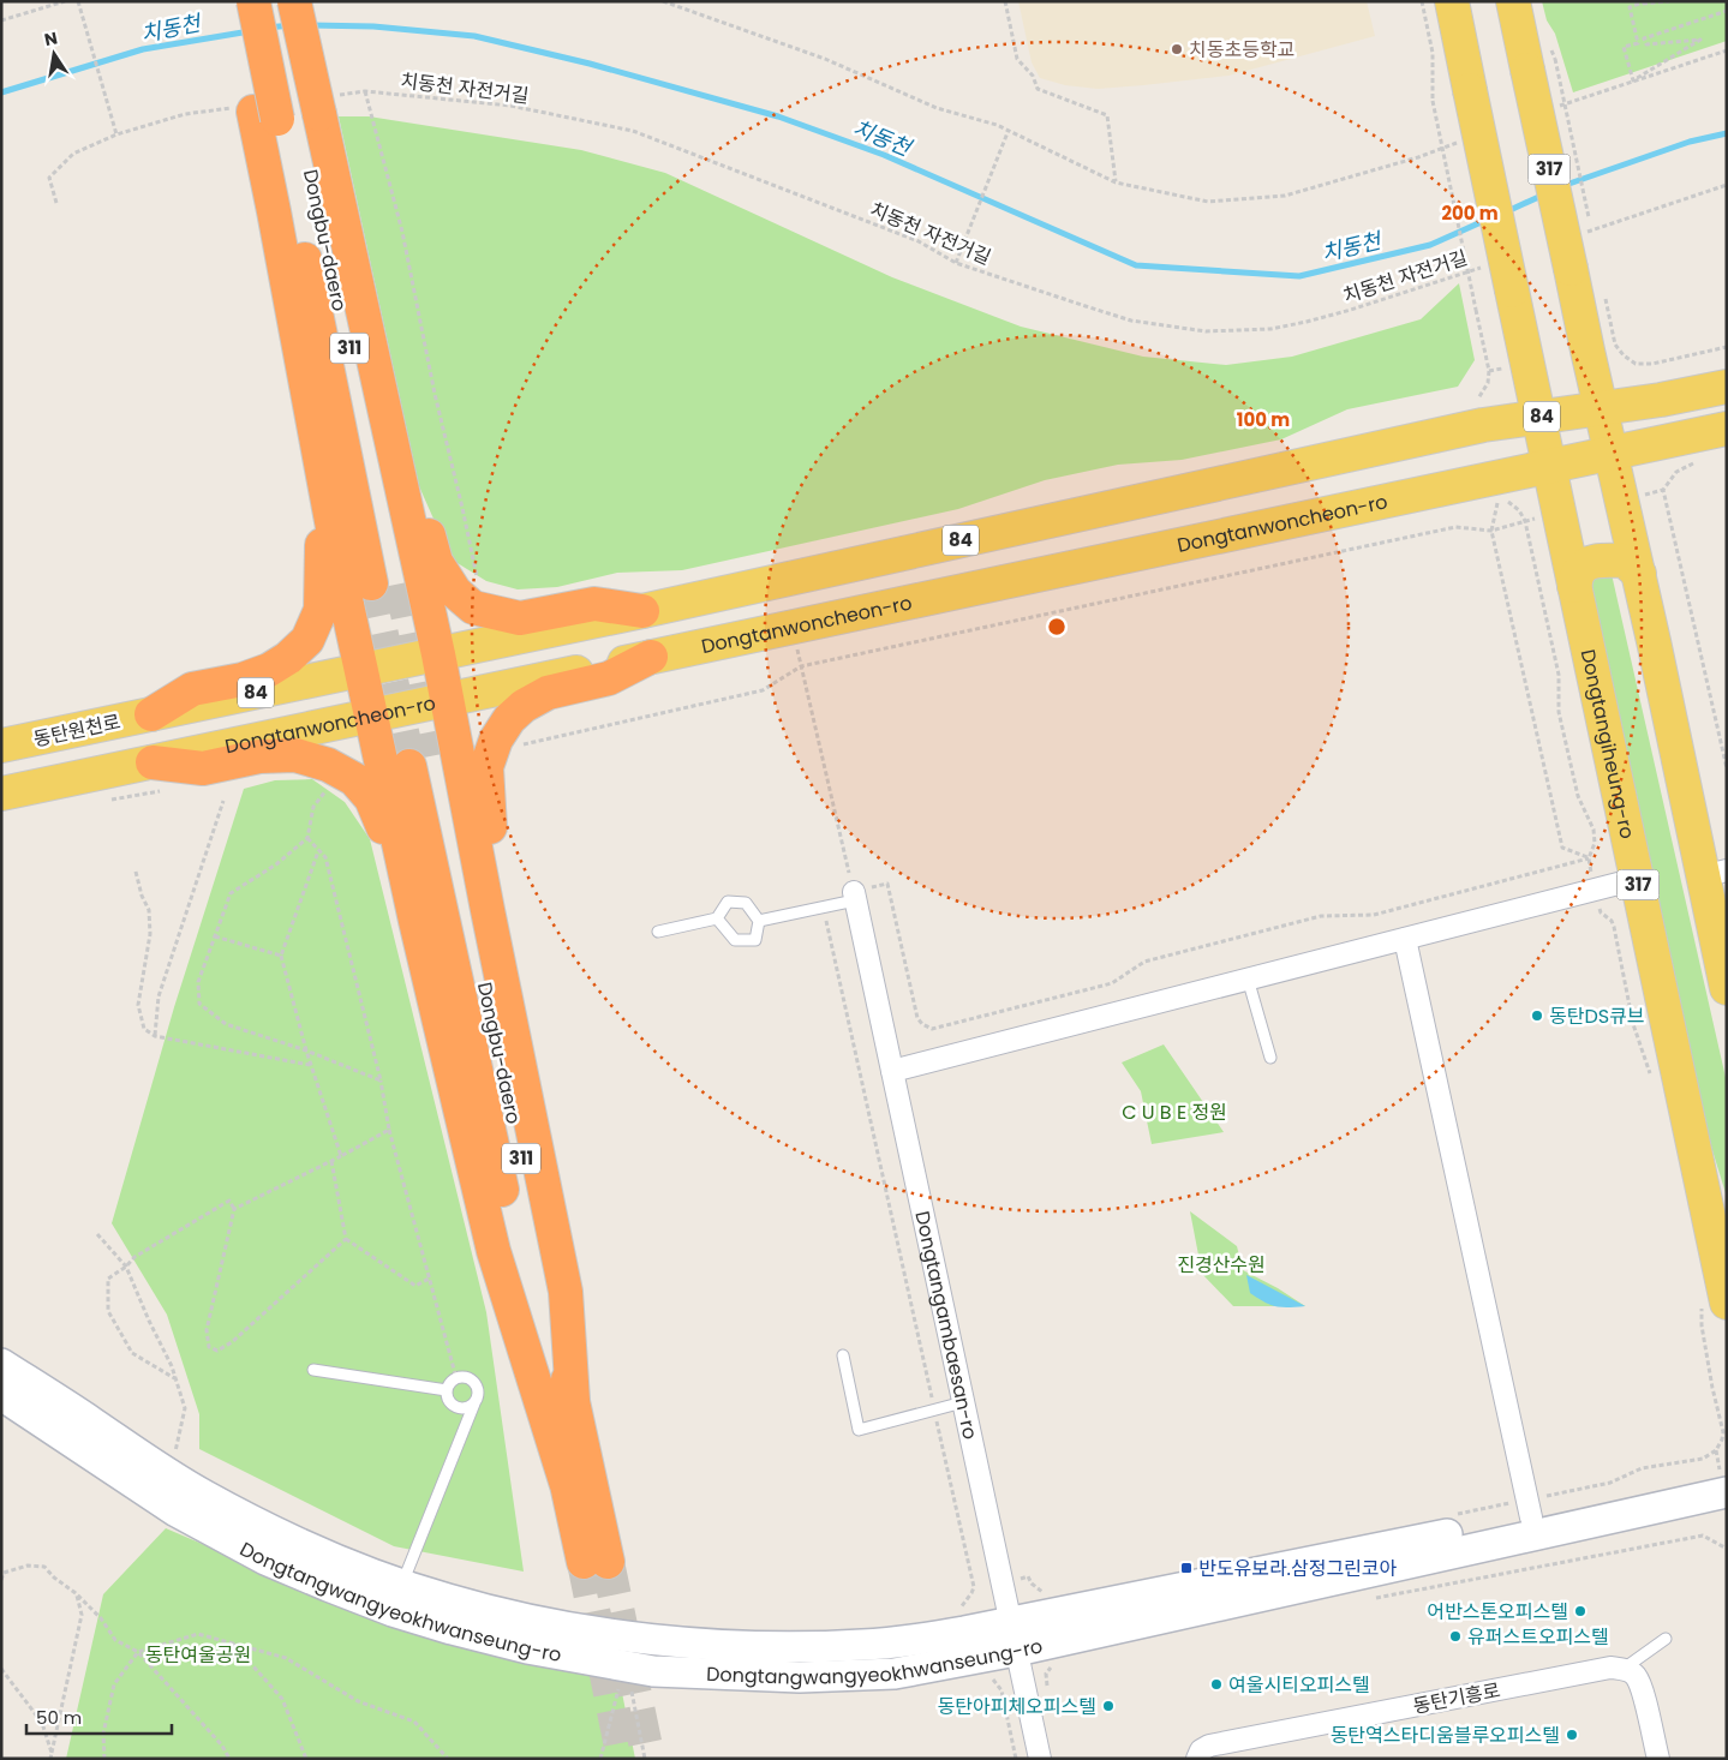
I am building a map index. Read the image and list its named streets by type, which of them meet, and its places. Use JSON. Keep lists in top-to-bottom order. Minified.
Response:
{"streets":{"highway":["Dongbu-daero","311"],"main road":["317","84","Dongtanwoncheon-ro","동탄원천로","Dongtangiheung-ro"],"street":["Dongtangambaesan-ro","Dongtangwangyeokhwanseung-ro","동탄기흥로"],"path":["치동천 자전거길"]},"crossings":[["치동천 자전거길","Dongbu-daero"],["317","84"],["317","Dongtanwoncheon-ro"],["84","Dongtanwoncheon-ro"],["84","동탄원천로"],["84","Dongtangiheung-ro"],["Dongtanwoncheon-ro","Dongtangiheung-ro"],["Dongtangambaesan-ro","Dongtangwangyeokhwanseung-ro"]],"water":["치동천"],"parks":["C U B E 정원","진경산수원","동탄여울공원"],"places":{"other":["치동초등학교","동탄DS큐브","어반스톤오피스텔","유퍼스트오피스텔","여울시티오피스텔","동탄아피체오피스텔","동탄역스타디움블루오피스텔"],"transit":["반도유보라.삼정그린코아"]},"scale_bar":"50 m","north":"top","rings":["200 m","100 m"]}
